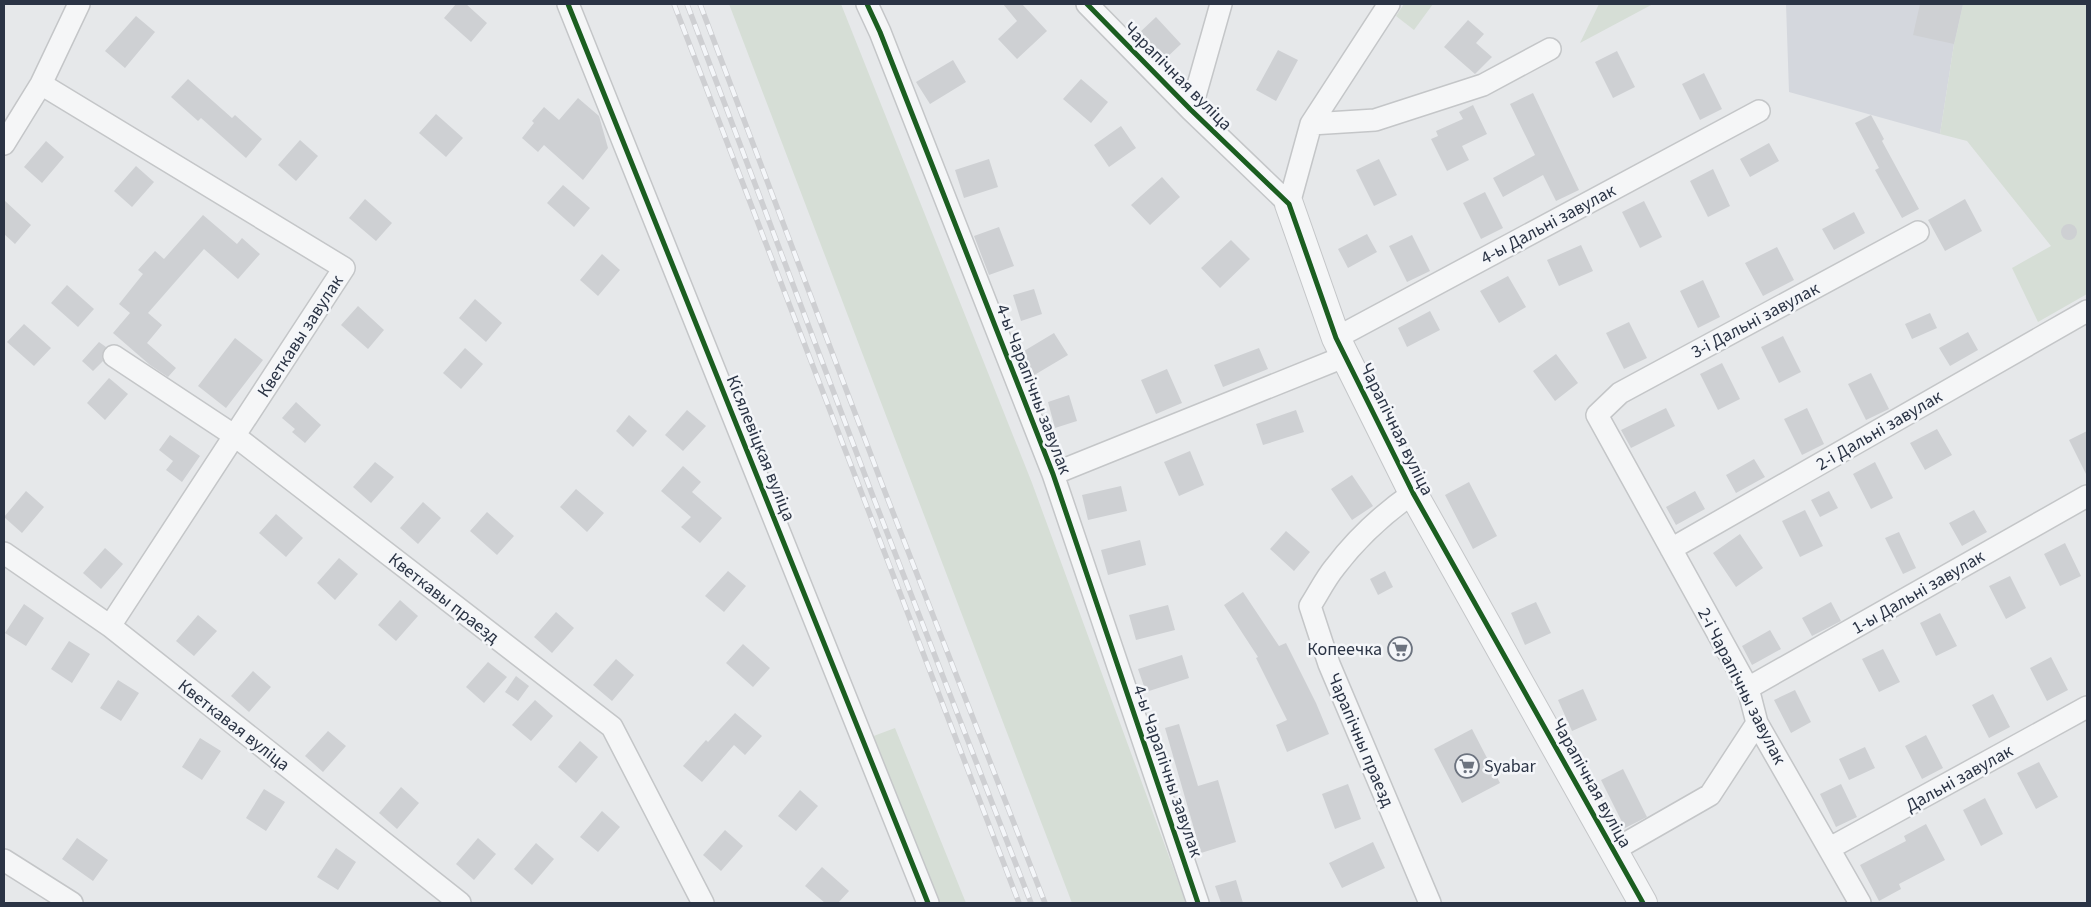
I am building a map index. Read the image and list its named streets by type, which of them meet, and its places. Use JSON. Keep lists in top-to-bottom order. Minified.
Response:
{"streets":{"street":["Чарапічная вуліца","4-ы Дальні завулак","3-і Дальні завулак","Кветкавы завулак","4-ы Чарапічны завулак","2-і Дальні завулак","Кісялевіцкая вуліца","1-ы Дальні завулак","Кветкавы праезд","2-і Чарапічны завулак","Кветкавая вуліца","Чарапічны праезд","Дальні завулак"]},"crossings":[["Чарапічная вуліца","4-ы Дальні завулак"],["Чарапічная вуліца","4-ы Чарапічны завулак"],["Чарапічная вуліца","Чарапічны праезд"],["4-ы Дальні завулак","4-ы Чарапічны завулак"],["3-і Дальні завулак","2-і Чарапічны завулак"],["Кветкавы завулак","Кветкавы праезд"],["Кветкавы завулак","Кветкавая вуліца"],["2-і Дальні завулак","2-і Чарапічны завулак"],["1-ы Дальні завулак","2-і Чарапічны завулак"],["2-і Чарапічны завулак","Дальні завулак"]],"places":{"supermarket":["Копеечка","Syabar"]}}
